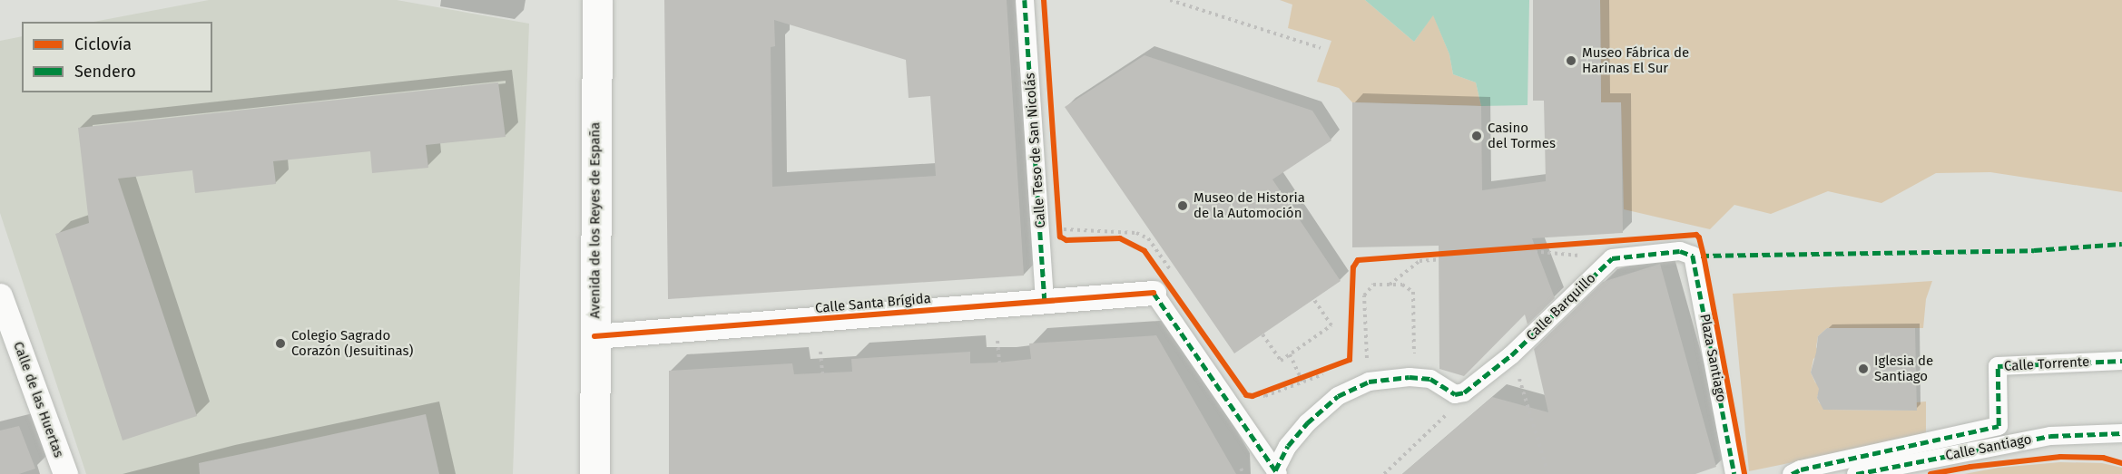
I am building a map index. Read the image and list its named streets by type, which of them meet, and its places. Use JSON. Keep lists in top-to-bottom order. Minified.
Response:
{"streets":{"main road":["Avenida de los Reyes de España"],"street":["Calle Teso de San Nicolás","Calle Santa Brígida","Calle Barquillo","Plaza Santiago","Calle Torrente","Calle de las Huertas","Calle Santiago"]},"crossings":[["Calle Teso de San Nicolás","Calle Santa Brígida"],["Avenida de los Reyes de España","Calle Santa Brígida"],["Calle Barquillo","Plaza Santiago"]],"places":["Museo Fábrica de Harinas El Sur","Casino del Tormes","Museo de Historia de la Automoción","Colegio Sagrado Corazón (Jesuitinas)","Iglesia de Santiago"],"legend":["Ciclovía","Sendero"]}
